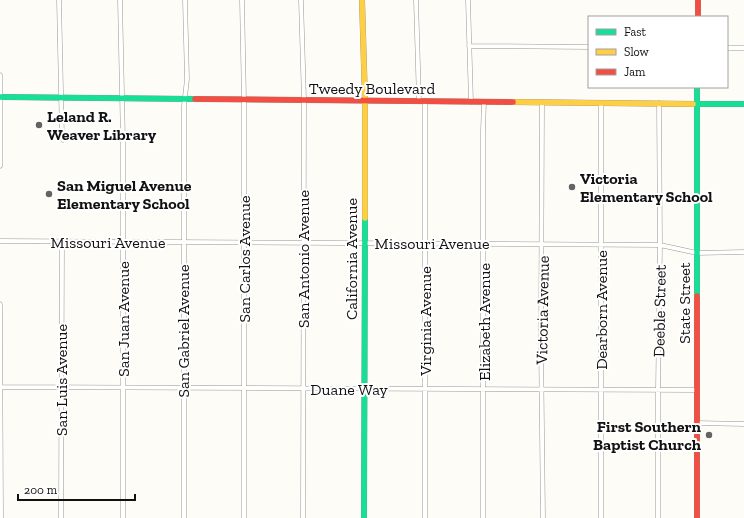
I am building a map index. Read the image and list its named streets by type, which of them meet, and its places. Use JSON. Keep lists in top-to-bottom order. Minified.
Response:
{"streets":{"main road":["Tweedy Boulevard","California Avenue","State Street"],"street":["Missouri Avenue","San Carlos Avenue","San Antonio Avenue","Victoria Avenue","Dearborn Avenue","Deeble Street","San Juan Avenue","Virginia Avenue","Elizabeth Avenue","San Gabriel Avenue","San Luis Avenue","Duane Way"]},"crossings":[["Tweedy Boulevard","San Carlos Avenue"],["Tweedy Boulevard","San Antonio Avenue"],["Tweedy Boulevard","California Avenue"],["Tweedy Boulevard","State Street"],["Tweedy Boulevard","Victoria Avenue"],["Tweedy Boulevard","Dearborn Avenue"],["Tweedy Boulevard","Deeble Street"],["Tweedy Boulevard","San Juan Avenue"],["Tweedy Boulevard","Virginia Avenue"],["Tweedy Boulevard","Elizabeth Avenue"],["Tweedy Boulevard","San Gabriel Avenue"],["Missouri Avenue","San Carlos Avenue"],["Missouri Avenue","San Antonio Avenue"],["Missouri Avenue","California Avenue"],["Missouri Avenue","State Street"],["Missouri Avenue","Victoria Avenue"],["Missouri Avenue","Dearborn Avenue"],["Missouri Avenue","Deeble Street"],["Missouri Avenue","San Juan Avenue"],["Missouri Avenue","Virginia Avenue"],["Missouri Avenue","Elizabeth Avenue"],["Missouri Avenue","San Gabriel Avenue"],["Missouri Avenue","San Luis Avenue"],["San Carlos Avenue","Duane Way"],["San Antonio Avenue","Duane Way"],["California Avenue","Duane Way"],["State Street","Duane Way"],["Victoria Avenue","Duane Way"],["Dearborn Avenue","Duane Way"],["Deeble Street","Duane Way"],["San Juan Avenue","Duane Way"],["Virginia Avenue","Duane Way"],["Elizabeth Avenue","Duane Way"],["San Gabriel Avenue","Duane Way"],["San Luis Avenue","Duane Way"]],"places":["Leland R. Weaver Library","Victoria Elementary School","San Miguel Avenue Elementary School","First Southern Baptist Church"],"legend":["Fast","Slow","Jam"],"scale_bar":"200 m"}
